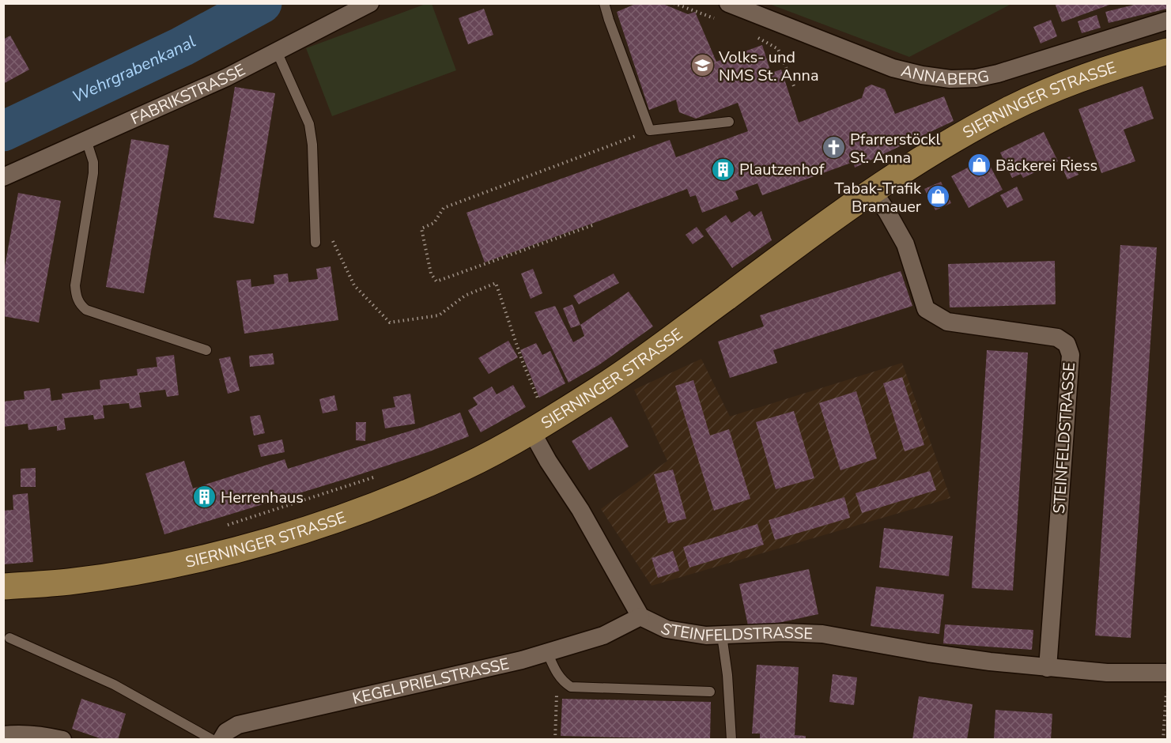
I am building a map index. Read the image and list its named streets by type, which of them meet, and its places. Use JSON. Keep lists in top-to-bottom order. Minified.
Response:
{"streets":{"main road":["SIERNINGER STRASSE"],"street":["ANNABERG","FABRIKSTRASSE","STEINFELDSTRASSE","KEGELPRIELSTRASSE"]},"crossings":[["SIERNINGER STRASSE","STEINFELDSTRASSE"],["STEINFELDSTRASSE","KEGELPRIELSTRASSE"]],"water":["Wehrgrabenkanal"],"places":{"school or university":["Volks- und NMS St. Anna"],"church":["Pfarrerstöckl St. Anna"],"shop":["Bäckerei Riess","Tabak-Trafik Bramauer"],"building":["Plautzenhof","Herrenhaus"]}}
